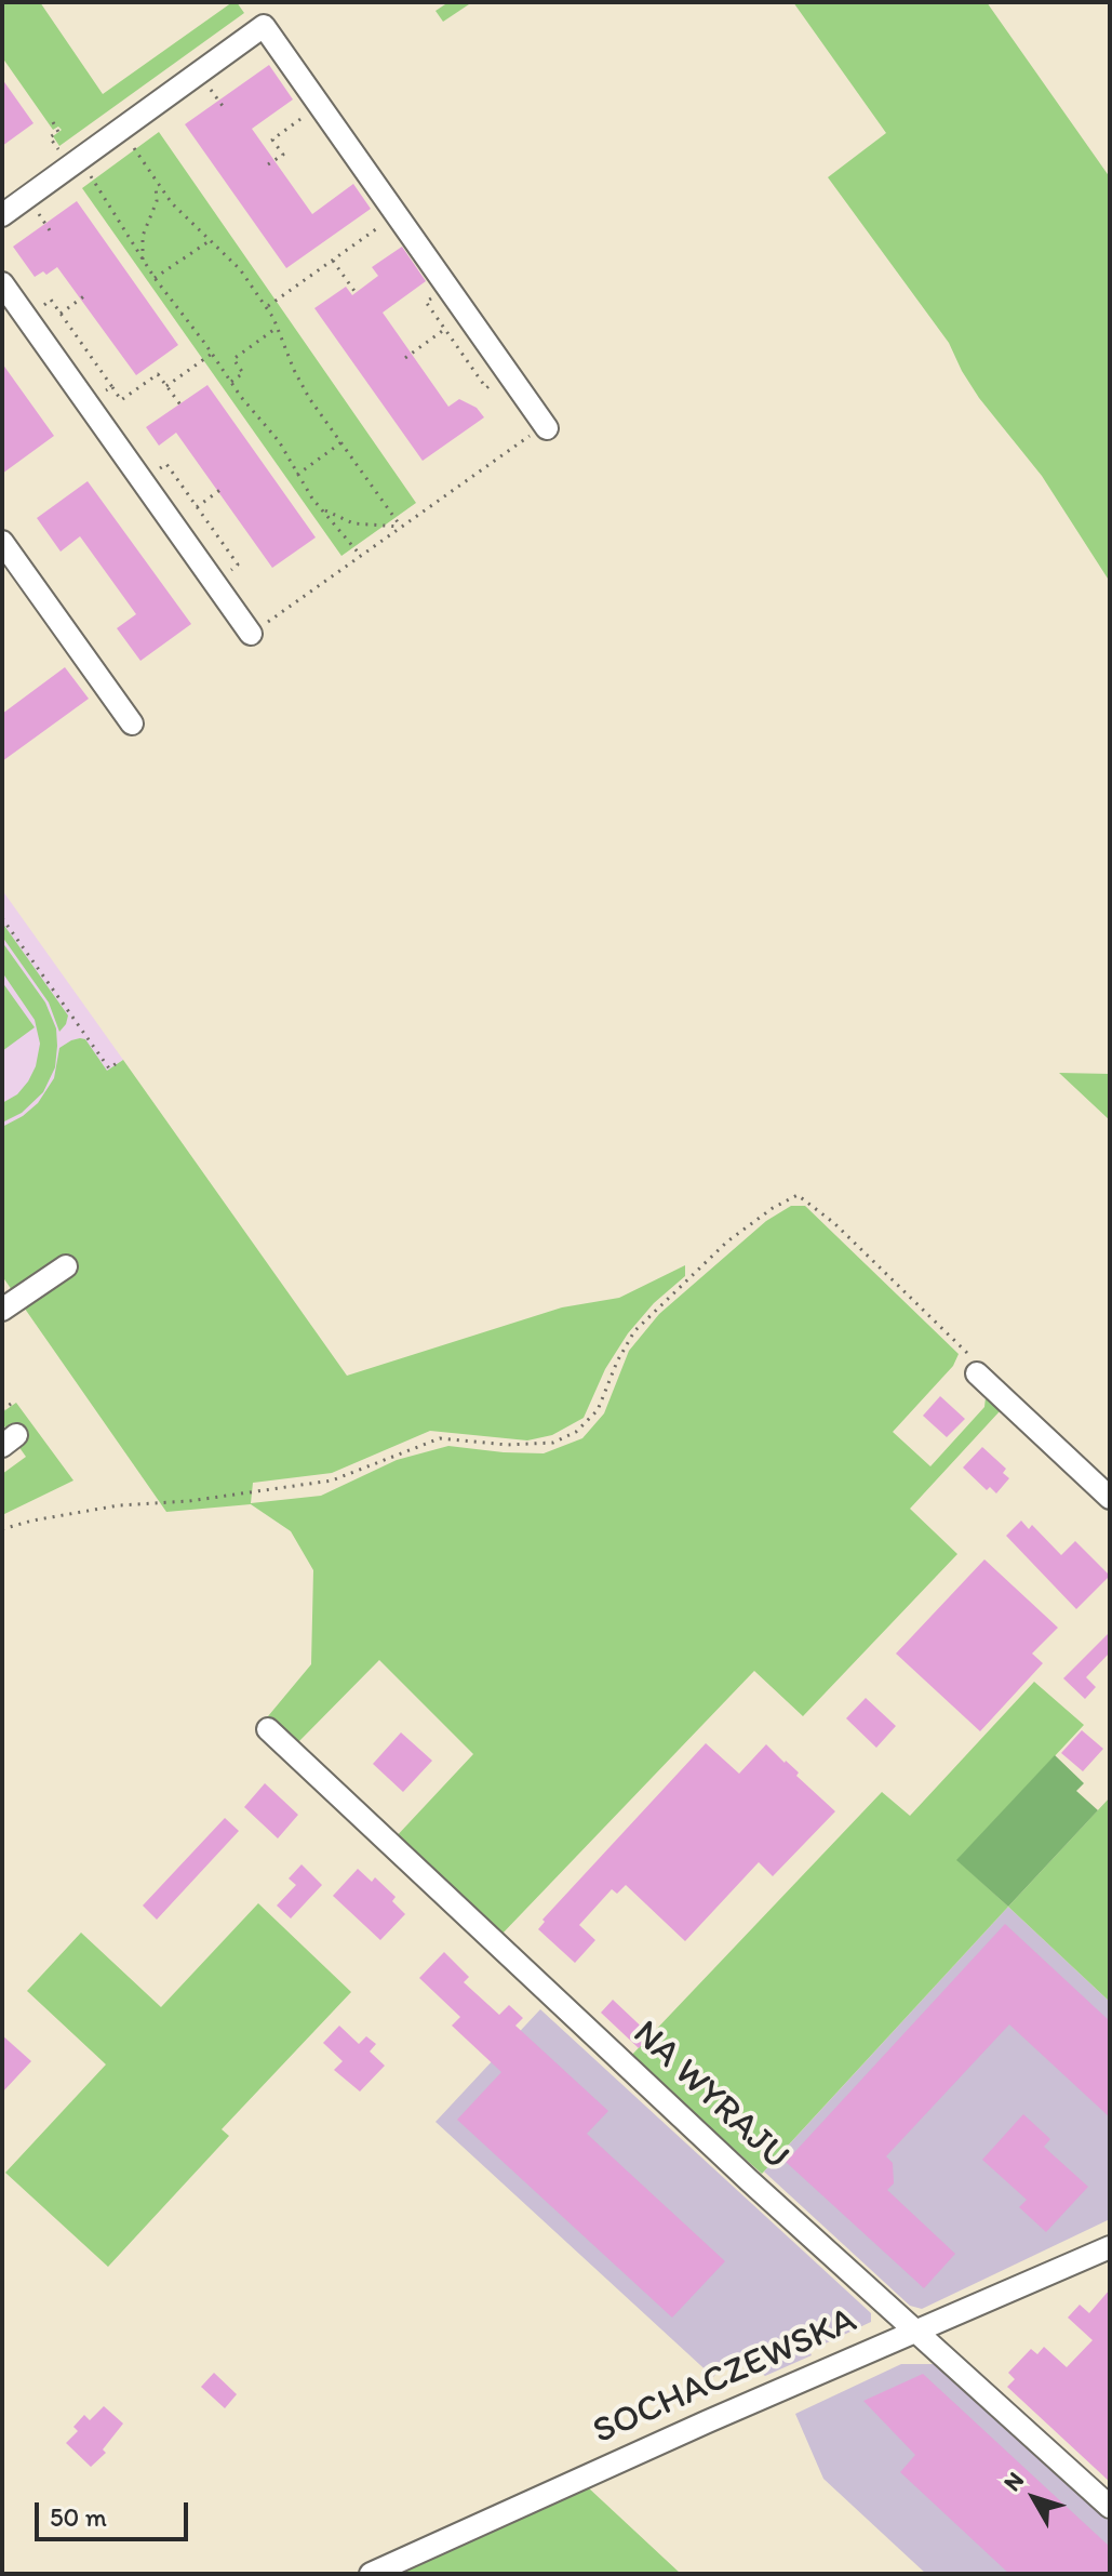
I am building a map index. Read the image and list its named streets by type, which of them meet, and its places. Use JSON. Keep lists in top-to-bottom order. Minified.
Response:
{"streets":{"street":["NA WYRAJU","SOCHACZEWSKA"]},"crossings":[["NA WYRAJU","SOCHACZEWSKA"]],"scale_bar":"50 m","north":"top left"}
